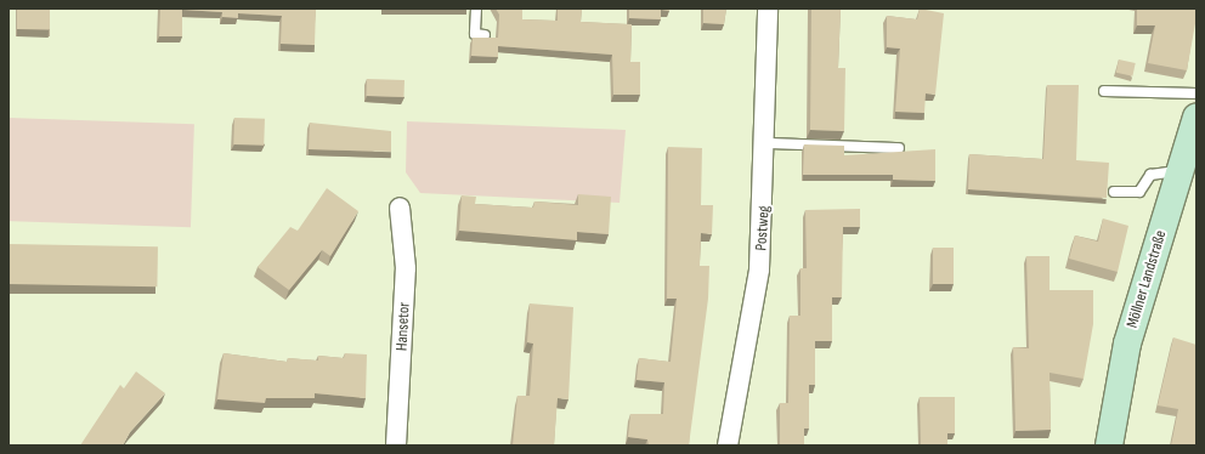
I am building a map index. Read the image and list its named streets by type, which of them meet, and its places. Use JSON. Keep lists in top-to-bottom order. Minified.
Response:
{"streets":{"main road":["Möllner Landstraße"],"street":["Postweg","Hansetor"]}}
